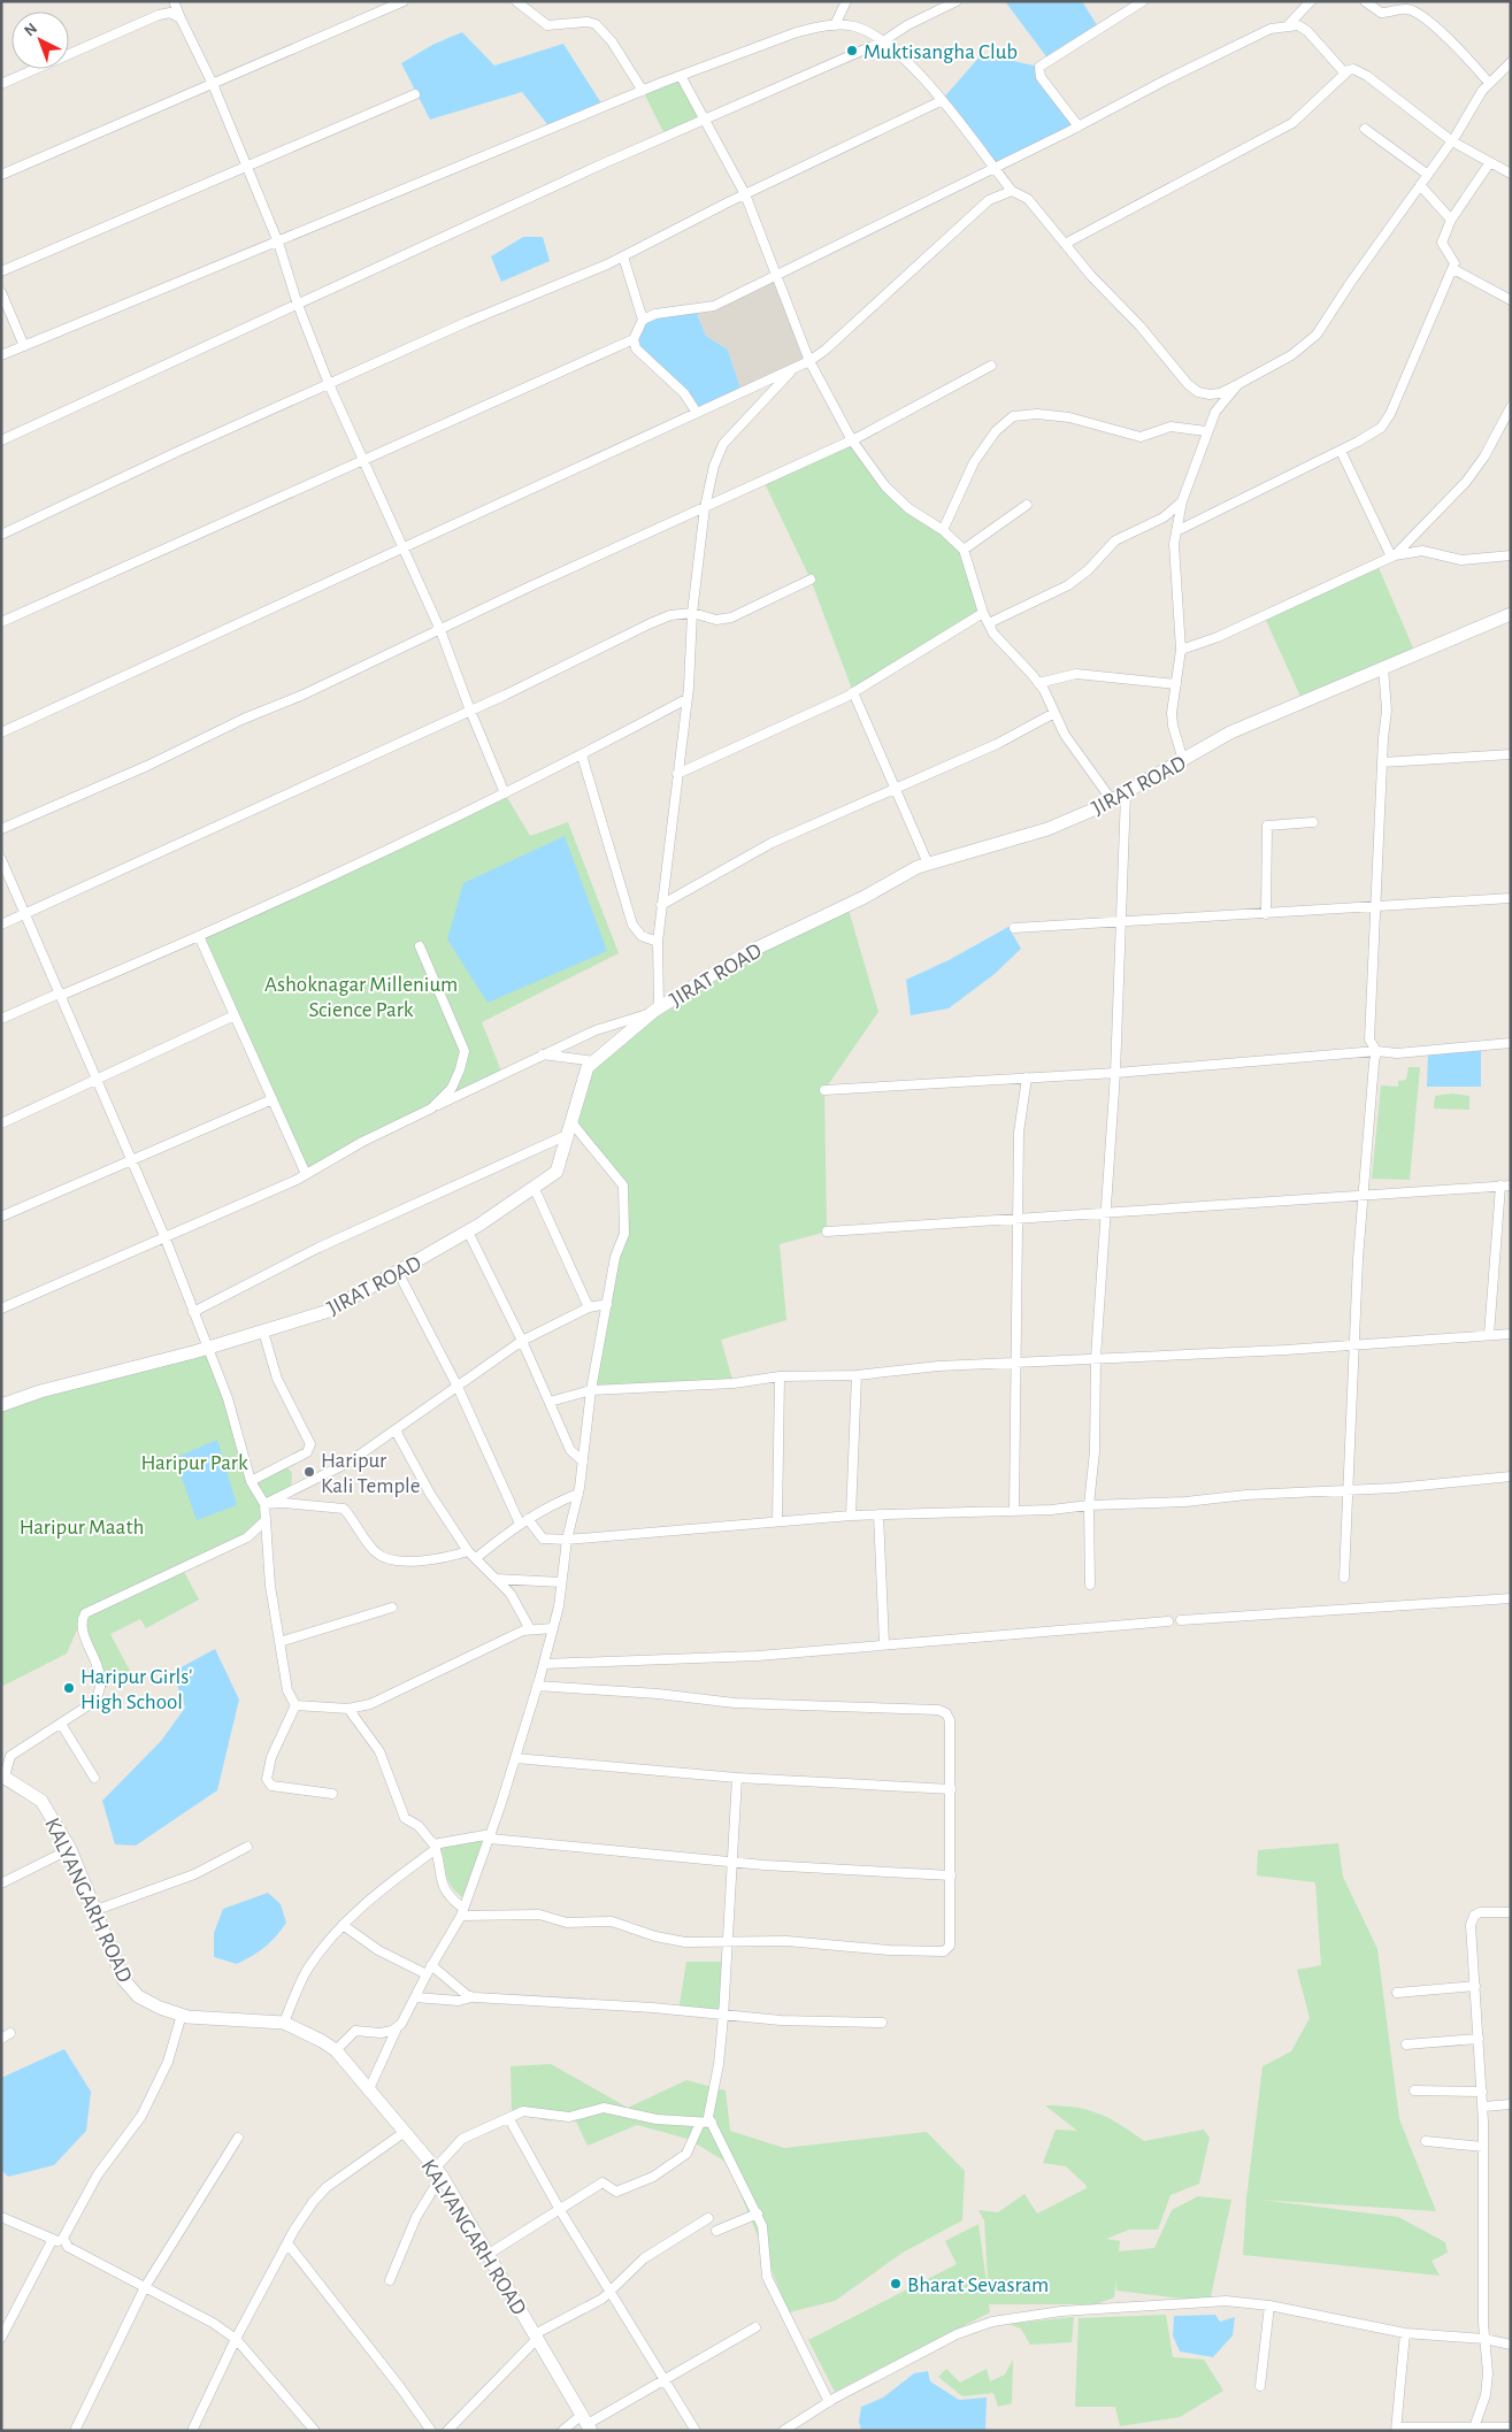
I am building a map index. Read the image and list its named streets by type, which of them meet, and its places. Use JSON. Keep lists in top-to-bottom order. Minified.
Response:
{"streets":{"main road":["JIRAT ROAD","KALYANGARH ROAD"]},"parks":["Ashoknagar Millenium Science Park","Haripur Park","Haripur Maath"],"places":["Muktisangha Club","Haripur Kali Temple","Haripur Girls' High School","Bharat Sevasram"],"north":"top left"}
